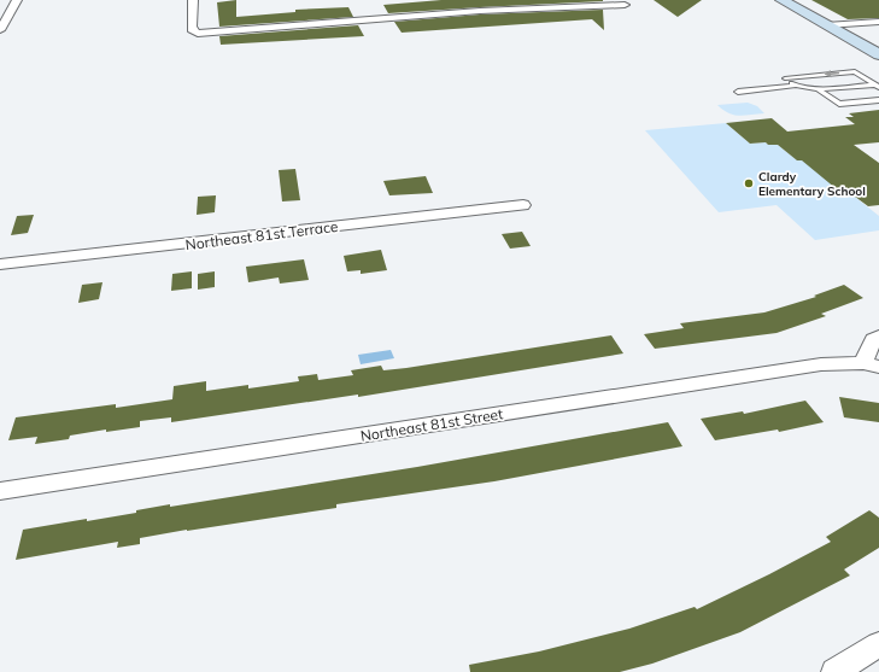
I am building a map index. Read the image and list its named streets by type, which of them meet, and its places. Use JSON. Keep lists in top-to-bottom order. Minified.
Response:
{"streets":{"street":["Northeast 81st Terrace","Northeast 81st Street"]},"places":["Clardy Elementary School"]}
